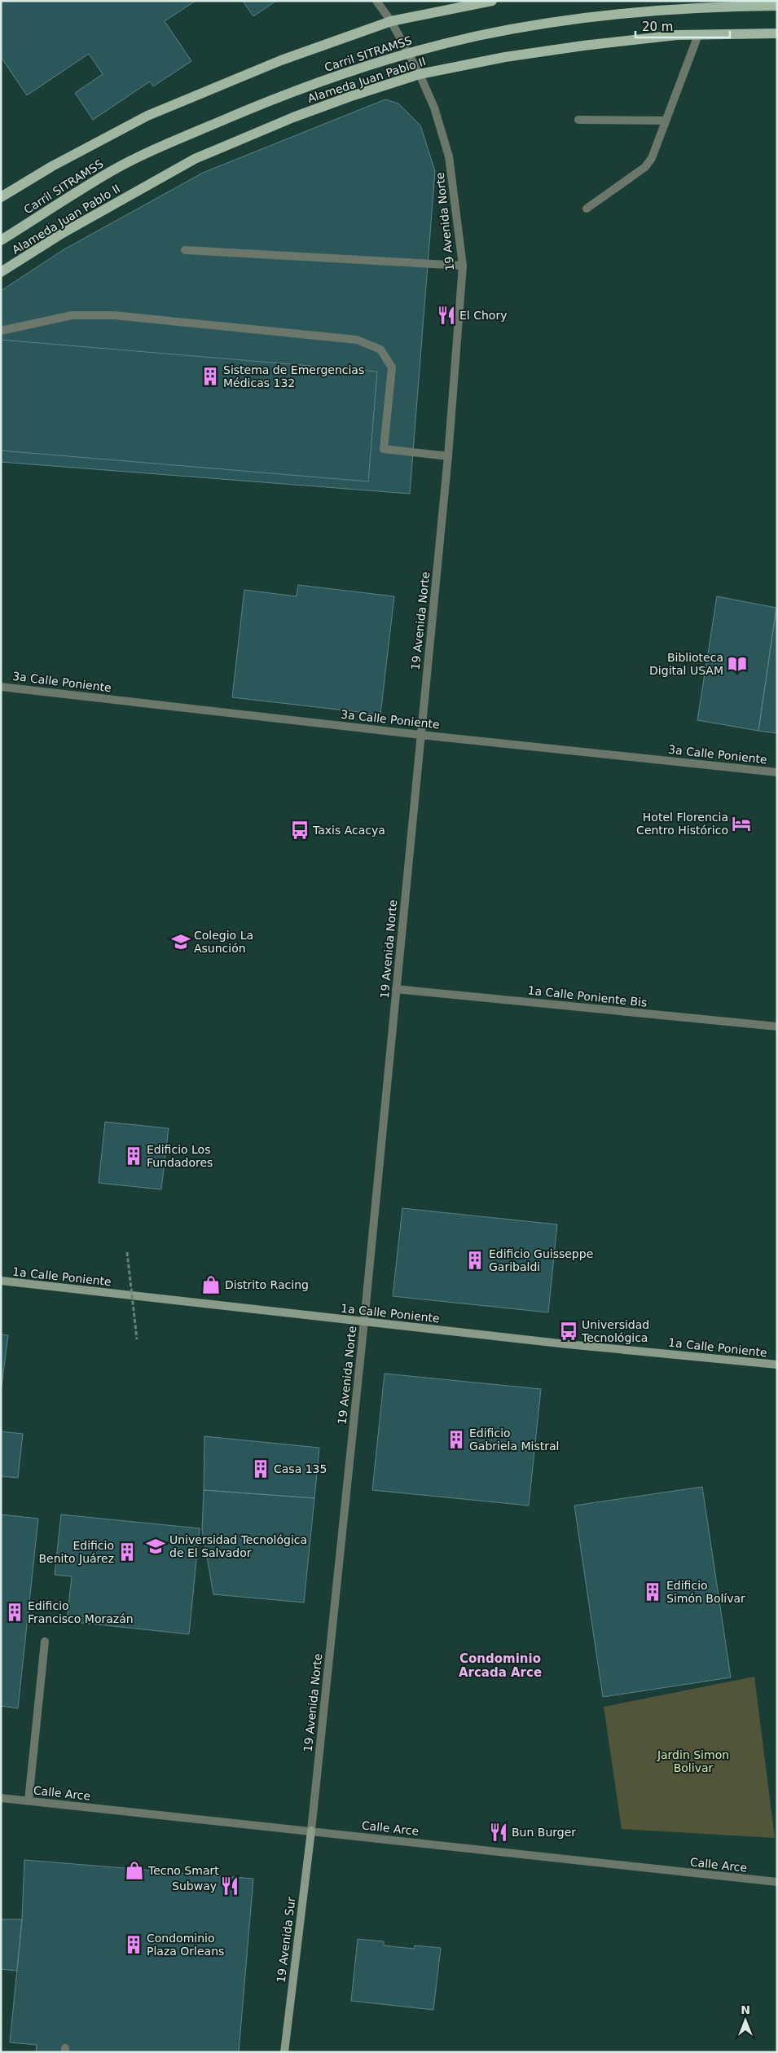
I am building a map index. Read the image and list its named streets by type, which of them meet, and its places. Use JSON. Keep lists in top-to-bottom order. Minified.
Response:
{"streets":{"main road":["Carril SITRAMSS","Alameda Juan Pablo II","1a Calle Poniente","19 Avenida Sur"],"street":["19 Avenida Norte","3a Calle Poniente","1a Calle Poniente Bis","Calle Arce"]},"crossings":[["Carril SITRAMSS","19 Avenida Norte"],["Alameda Juan Pablo II","19 Avenida Norte"],["19 Avenida Norte","3a Calle Poniente"],["19 Avenida Norte","1a Calle Poniente Bis"],["19 Avenida Norte","1a Calle Poniente"],["19 Avenida Norte","Calle Arce"],["19 Avenida Norte","19 Avenida Sur"],["Calle Arce","19 Avenida Sur"]],"districts":["Condominio Arcada Arce"],"parks":["Jardin Simon Bolivar"],"places":{"restaurant":["El Chory","Bun Burger","Subway"],"building":["Sistema de Emergencias Médicas 132","Edificio Los Fundadores","Edificio Guisseppe Garibaldi","Edificio Gabriela Mistral","Casa 135","Edificio Benito Juárez","Edificio Simón Bolívar","Edificio Francisco Morazán","Condominio Plaza Orleans"],"library":["Biblioteca Digital USAM"],"hotel":["Hotel Florencia Centro Histórico"],"bus stop":["Taxis Acacya","Universidad Tecnológica"],"school or university":["Colegio La Asunción","Universidad Tecnológica de El Salvador"],"shop":["Distrito Racing","Tecno Smart"]},"scale_bar":"20 m","north":"top"}
